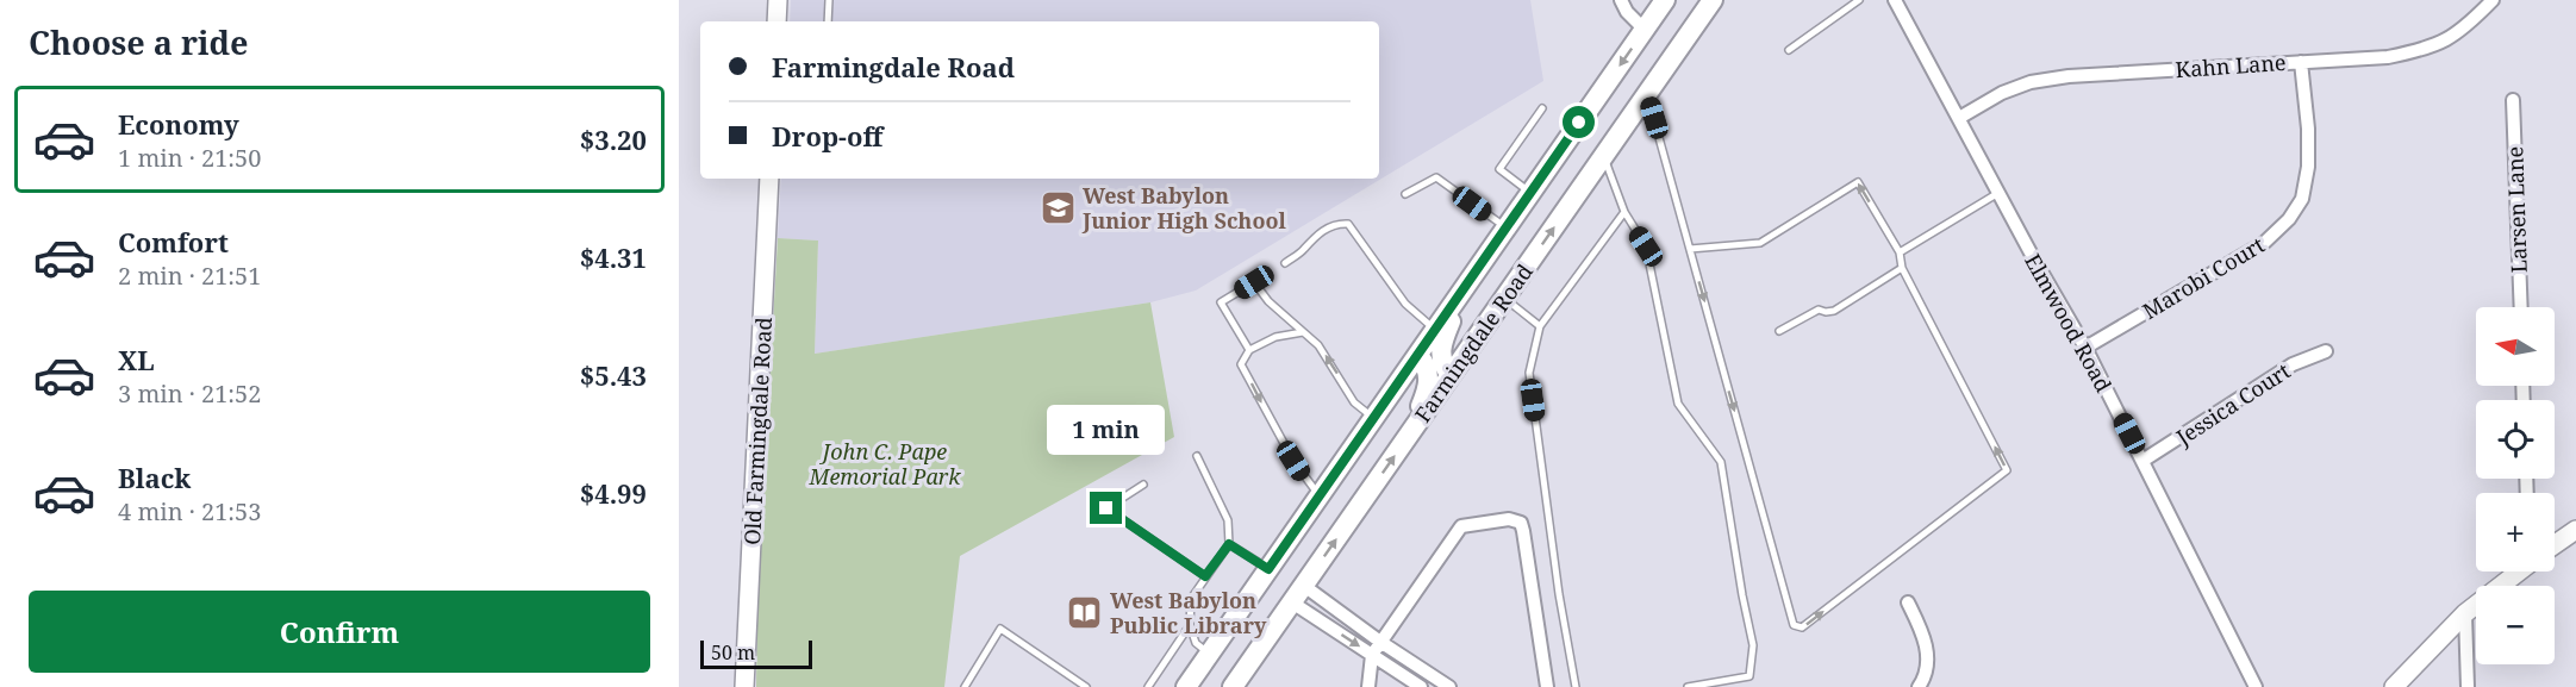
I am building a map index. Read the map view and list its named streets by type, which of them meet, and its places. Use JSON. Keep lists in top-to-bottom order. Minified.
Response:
{"streets":{"main road":["Farmingdale Road"],"street":["Kahn Lane","Larsen Lane","Marobi Court","Elmwood Road","Jessica Court","Old Farmingdale Road"]},"crossings":[["Kahn Lane","Marobi Court"],["Kahn Lane","Elmwood Road"],["Marobi Court","Elmwood Road"],["Elmwood Road","Jessica Court"]],"parks":["John C. Pape Memorial Park"],"places":{"school or university":["West Babylon Junior High School"],"library":["West Babylon Public Library"]},"scale_bar":"50 m","north":"left","page":{"heading":"Choose a ride","banner":["Farmingdale Road","Drop-off"],"list":[{"name":"Economy","note":"1 min · 21:50","value":"$3.20"},{"name":"Comfort","note":"2 min · 21:51","value":"$4.31"},{"name":"XL","note":"3 min · 21:52","value":"$5.43"},{"name":"Black","note":"4 min · 21:53","value":"$4.99"}],"map_buttons":["+","−"],"bubble":"1 min","buttons":"Confirm","scale":"50 m"}}
